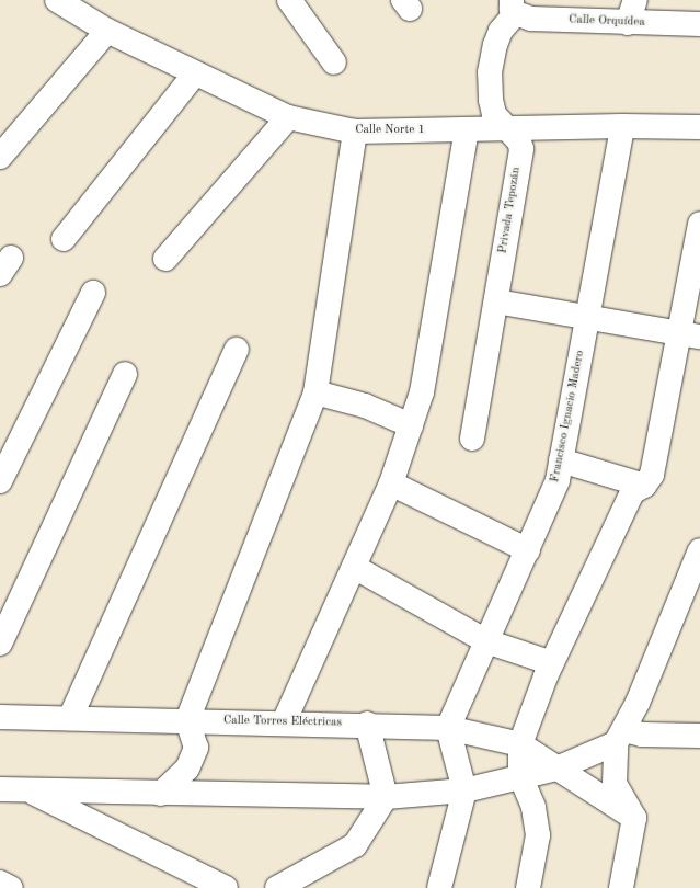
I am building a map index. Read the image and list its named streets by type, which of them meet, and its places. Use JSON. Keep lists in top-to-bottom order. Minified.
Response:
{"streets":{"street":["Calle Orquídea","Calle Norte 1","Privada Tepozán","Francisco Ignacio Madero","Calle Torres Eléctricas"]},"crossings":[["Calle Orquídea","Privada Tepozán"],["Calle Norte 1","Privada Tepozán"],["Calle Norte 1","Francisco Ignacio Madero"],["Francisco Ignacio Madero","Calle Torres Eléctricas"]]}
